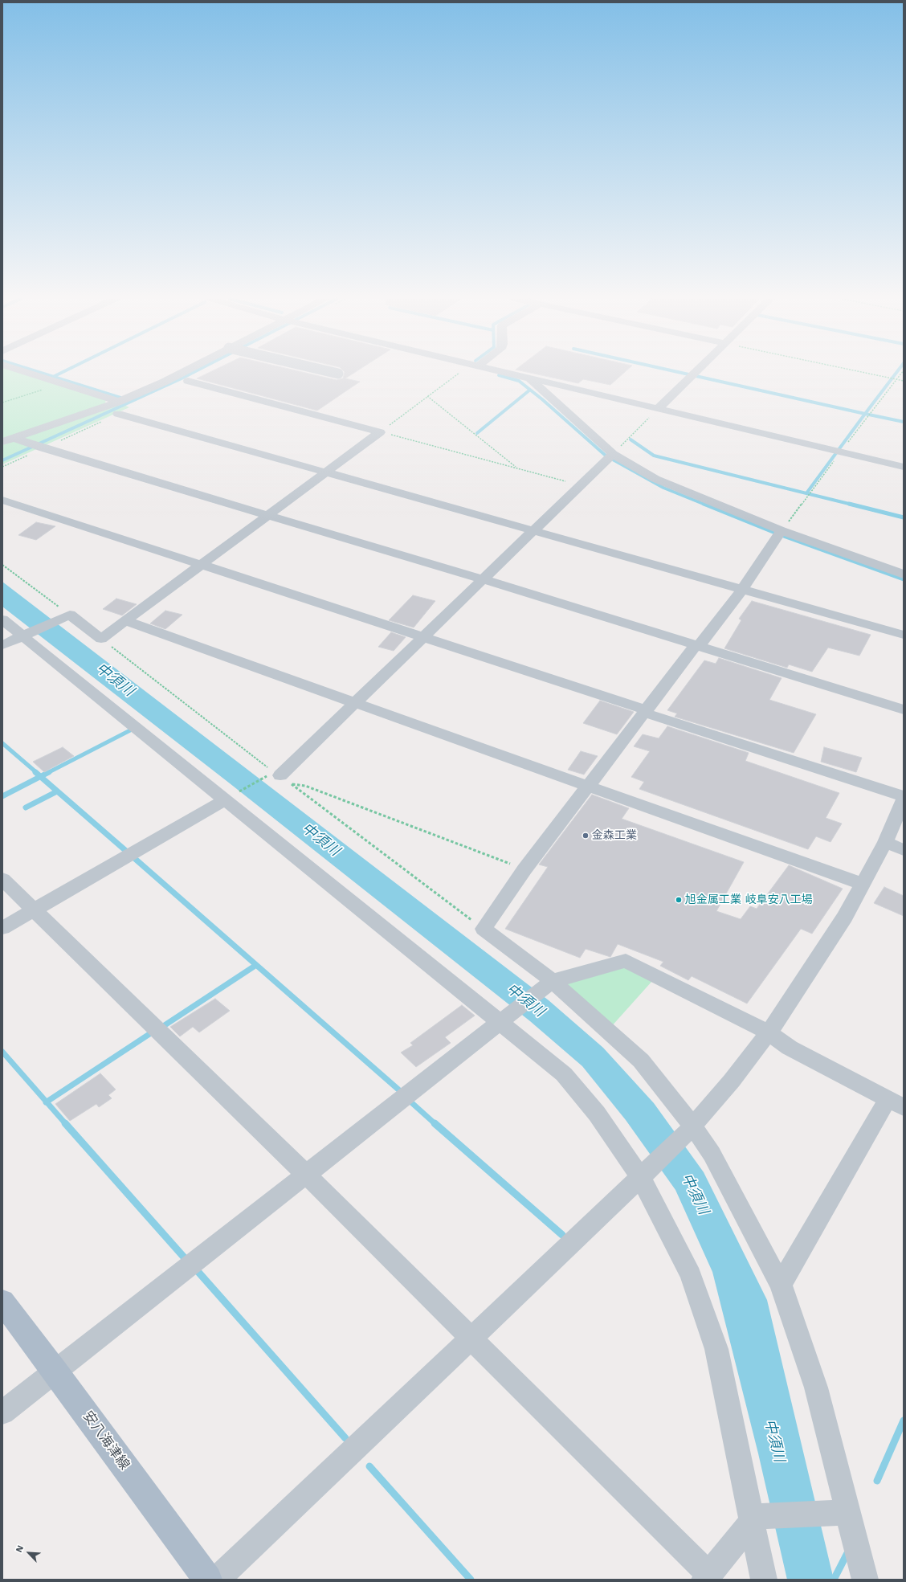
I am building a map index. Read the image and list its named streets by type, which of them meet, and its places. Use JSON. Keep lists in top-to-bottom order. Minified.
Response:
{"streets":{"main road":["安八海津線"]},"water":["中須川"],"places":["金森工業","旭金属工業 岐阜安八工場"],"north":"top left"}
